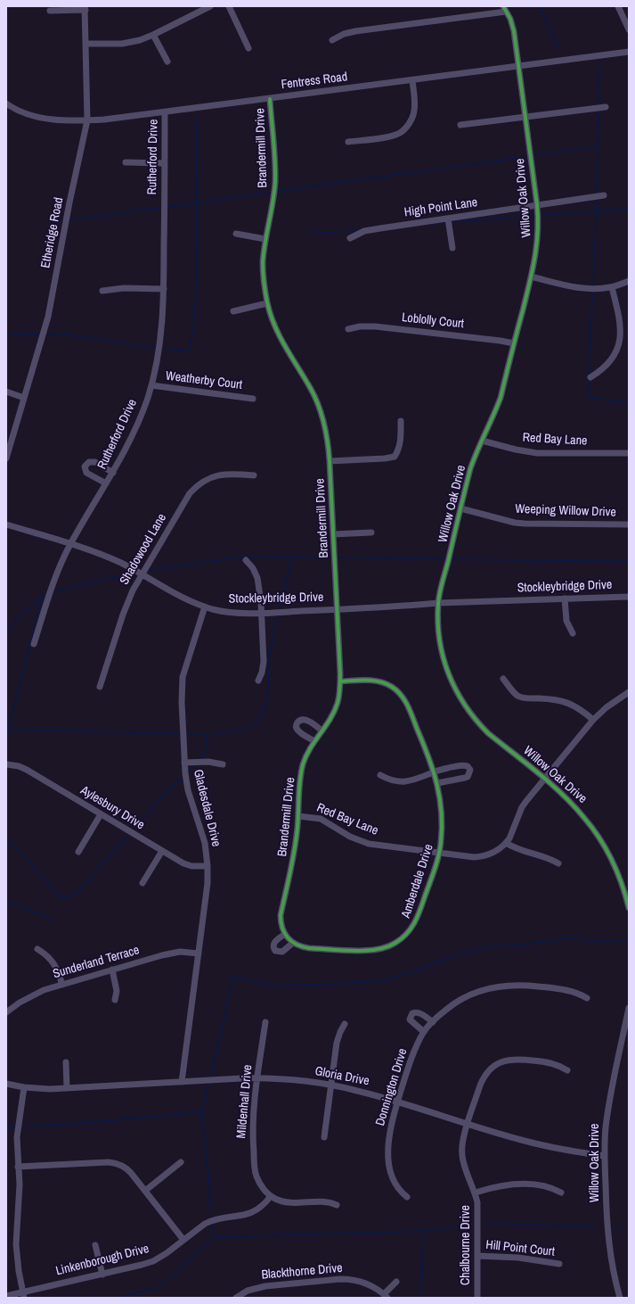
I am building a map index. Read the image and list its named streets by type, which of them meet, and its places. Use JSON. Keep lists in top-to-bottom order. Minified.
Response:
{"streets":{"street":["Fentress Road","Brandermill Drive","Rutherford Drive","Willow Oak Drive","High Point Lane","Etheridge Road","Loblolly Court","Weatherby Court","Red Bay Lane","Weeping Willow Drive","Shadowood Lane","Stockleybridge Drive","Aylesbury Drive","Gladesdale Drive","Amberdale Drive","Sunderland Terrace","Gloria Drive","Donnington Drive","Mildenhall Drive","Chalbourne Drive","Hill Point Court","Linkenborough Drive","Blackthorne Drive"]},"crossings":[["Fentress Road","Brandermill Drive"],["Fentress Road","Rutherford Drive"],["Fentress Road","Willow Oak Drive"],["Fentress Road","Etheridge Road"],["Brandermill Drive","Red Bay Lane"],["Brandermill Drive","Stockleybridge Drive"],["Brandermill Drive","Amberdale Drive"],["Rutherford Drive","Weatherby Court"],["Rutherford Drive","Stockleybridge Drive"],["Willow Oak Drive","High Point Lane"],["Willow Oak Drive","Loblolly Court"],["Willow Oak Drive","Red Bay Lane"],["Willow Oak Drive","Weeping Willow Drive"],["Willow Oak Drive","Stockleybridge Drive"],["Willow Oak Drive","Gloria Drive"],["Red Bay Lane","Amberdale Drive"],["Shadowood Lane","Stockleybridge Drive"],["Stockleybridge Drive","Gladesdale Drive"],["Aylesbury Drive","Gladesdale Drive"],["Gladesdale Drive","Sunderland Terrace"],["Gladesdale Drive","Gloria Drive"],["Gloria Drive","Donnington Drive"],["Gloria Drive","Mildenhall Drive"],["Gloria Drive","Chalbourne Drive"],["Mildenhall Drive","Linkenborough Drive"],["Chalbourne Drive","Hill Point Court"]]}
